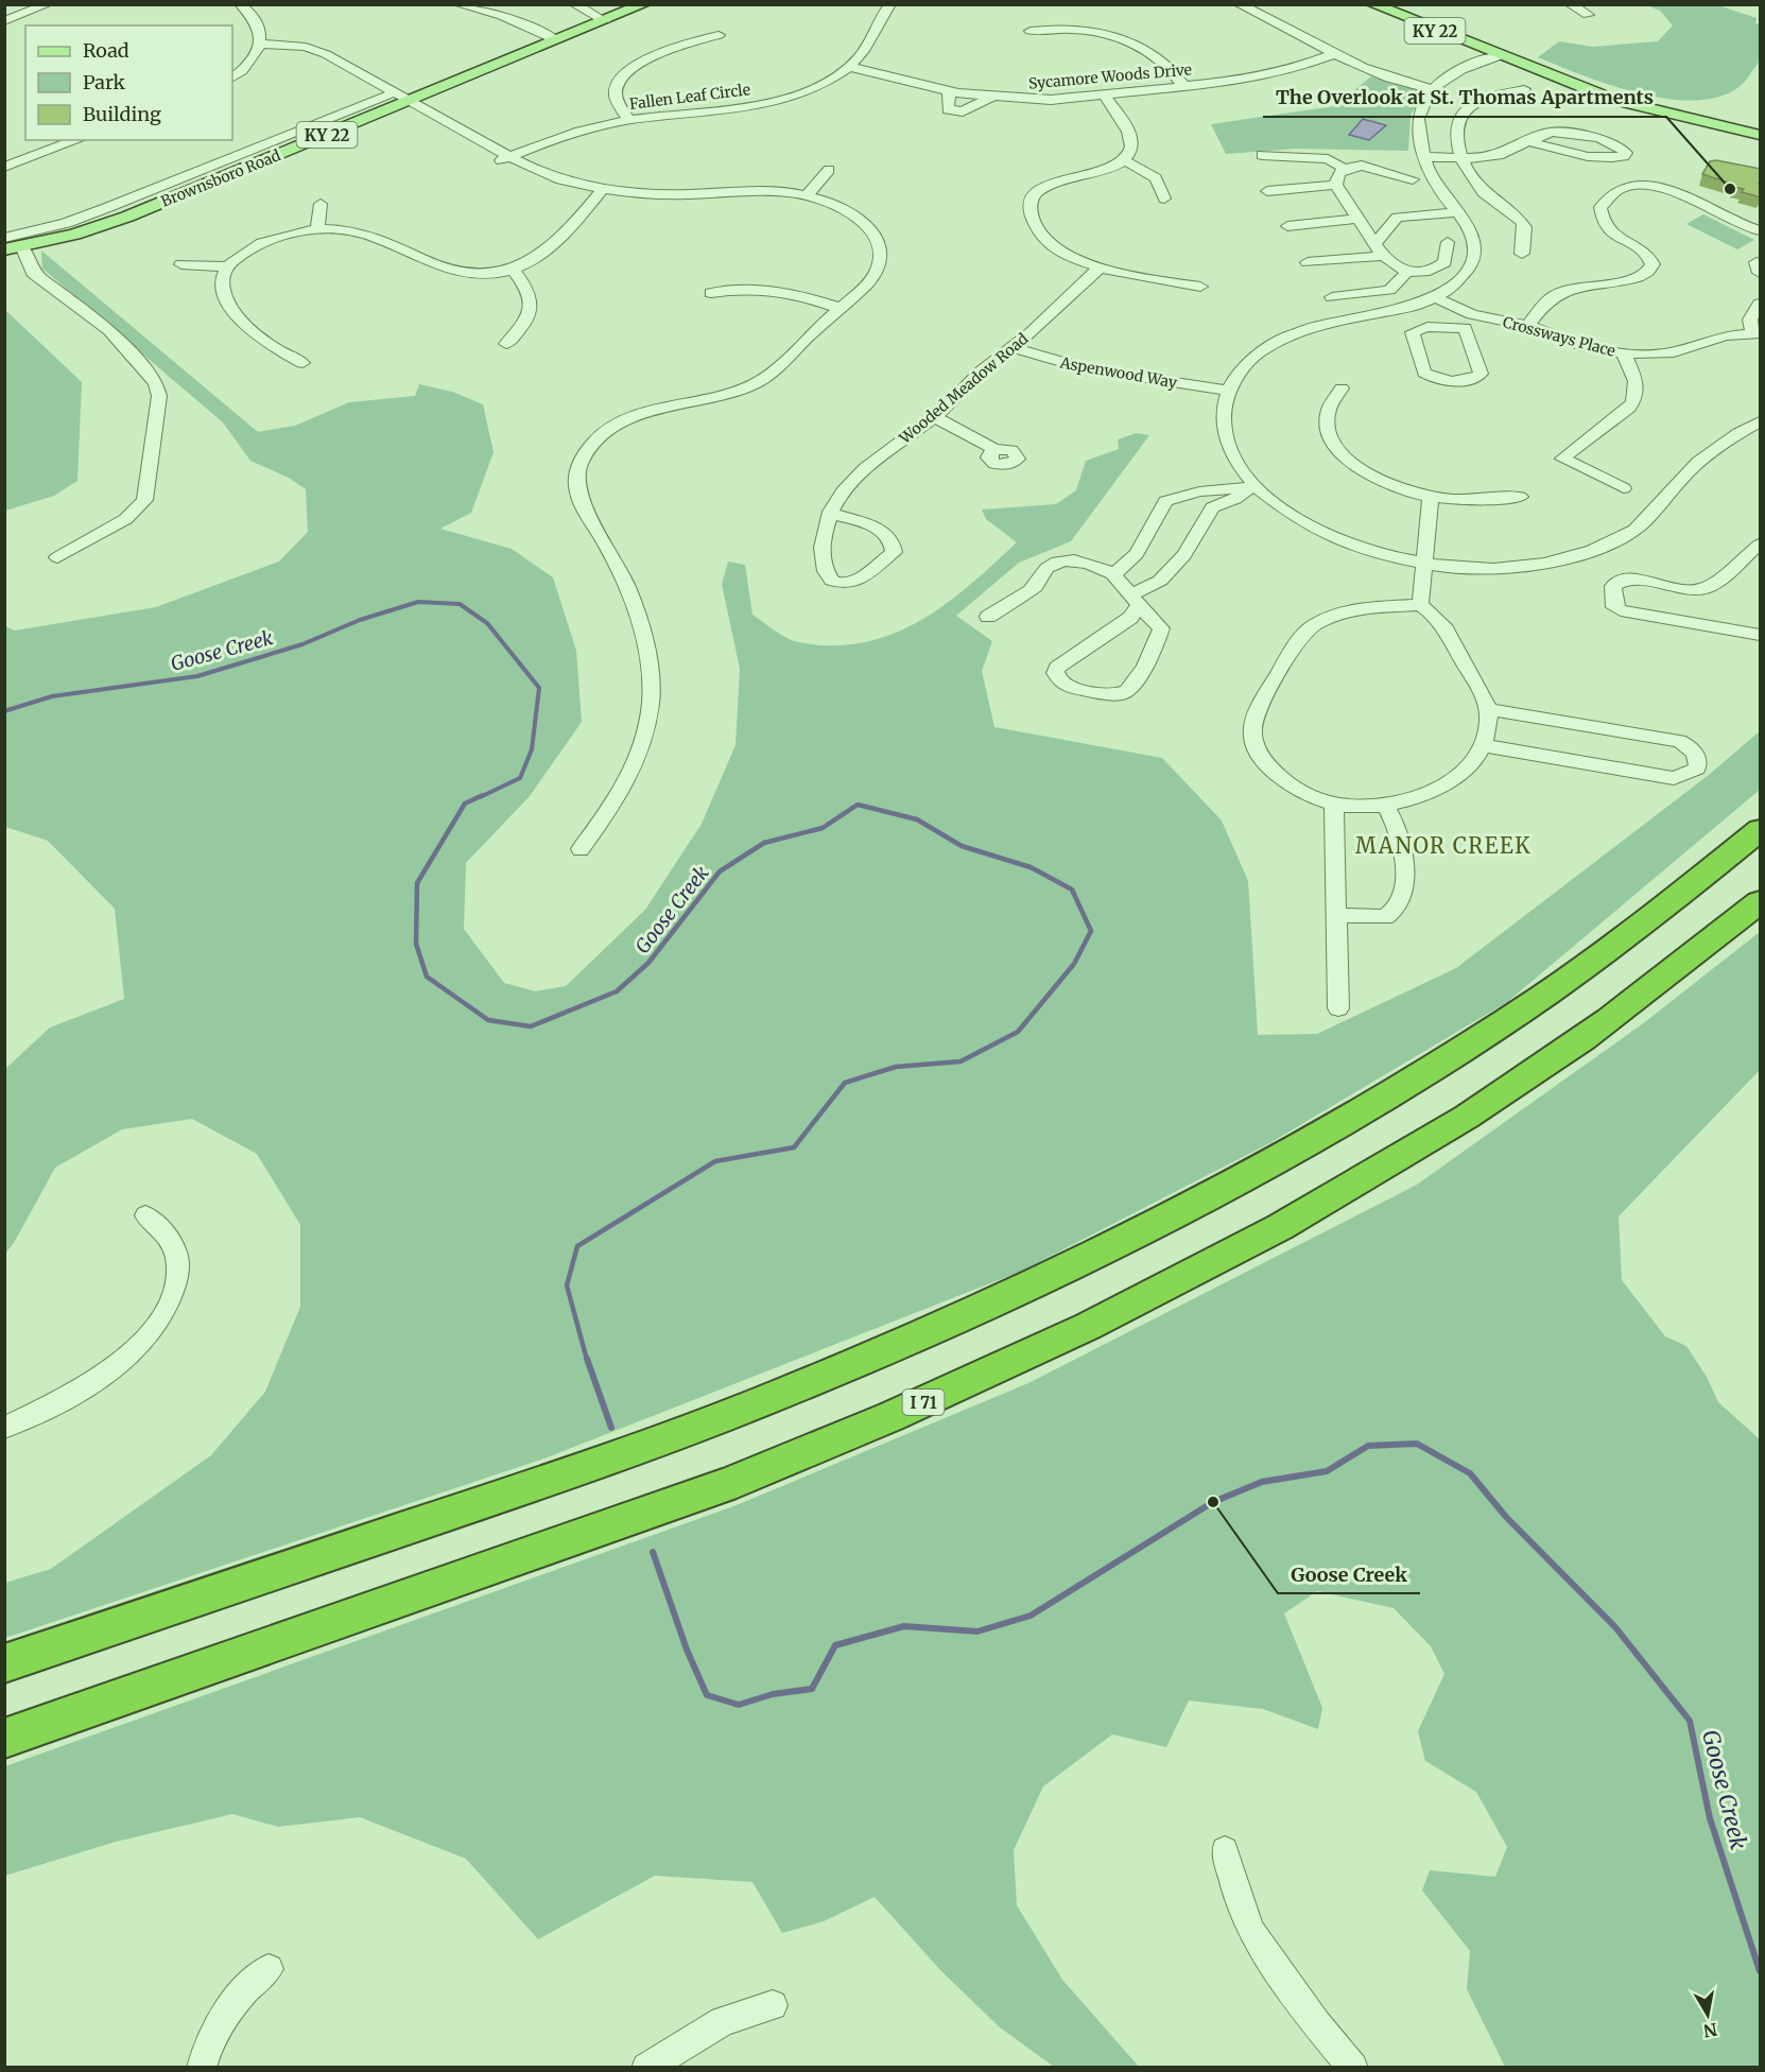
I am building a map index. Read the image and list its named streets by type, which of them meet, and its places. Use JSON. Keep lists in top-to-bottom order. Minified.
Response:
{"streets":{"highway":["I 71"],"main road":["KY 22","Brownsboro Road"],"street":["Sycamore Woods Drive","Fallen Leaf Circle","Crossways Place","Aspenwood Way","Wooded Meadow Road"]},"crossings":[["Sycamore Woods Drive","Fallen Leaf Circle"],["Aspenwood Way","Wooded Meadow Road"]],"districts":["MANOR CREEK"],"water":["Goose Creek"],"places":["The Overlook at St. Thomas Apartments","Goose Creek"],"legend":["Road","Park","Building"],"north":"bottom"}
